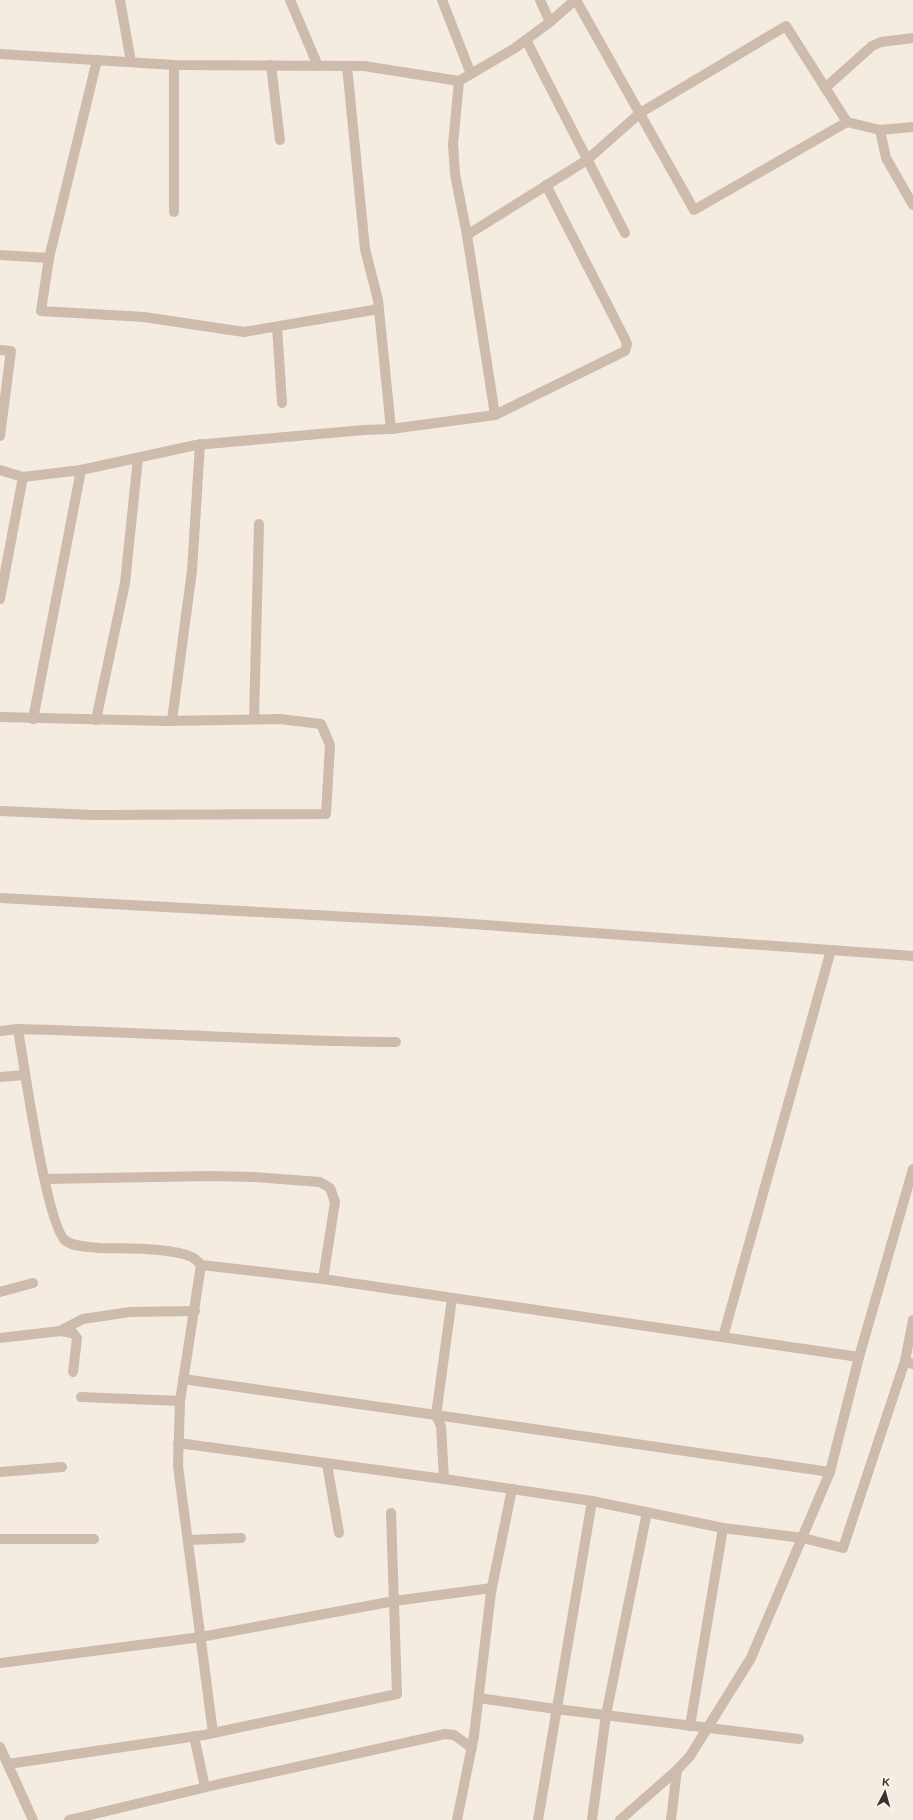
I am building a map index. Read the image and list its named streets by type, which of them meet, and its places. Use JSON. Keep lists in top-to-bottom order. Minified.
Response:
{"north":"top"}
